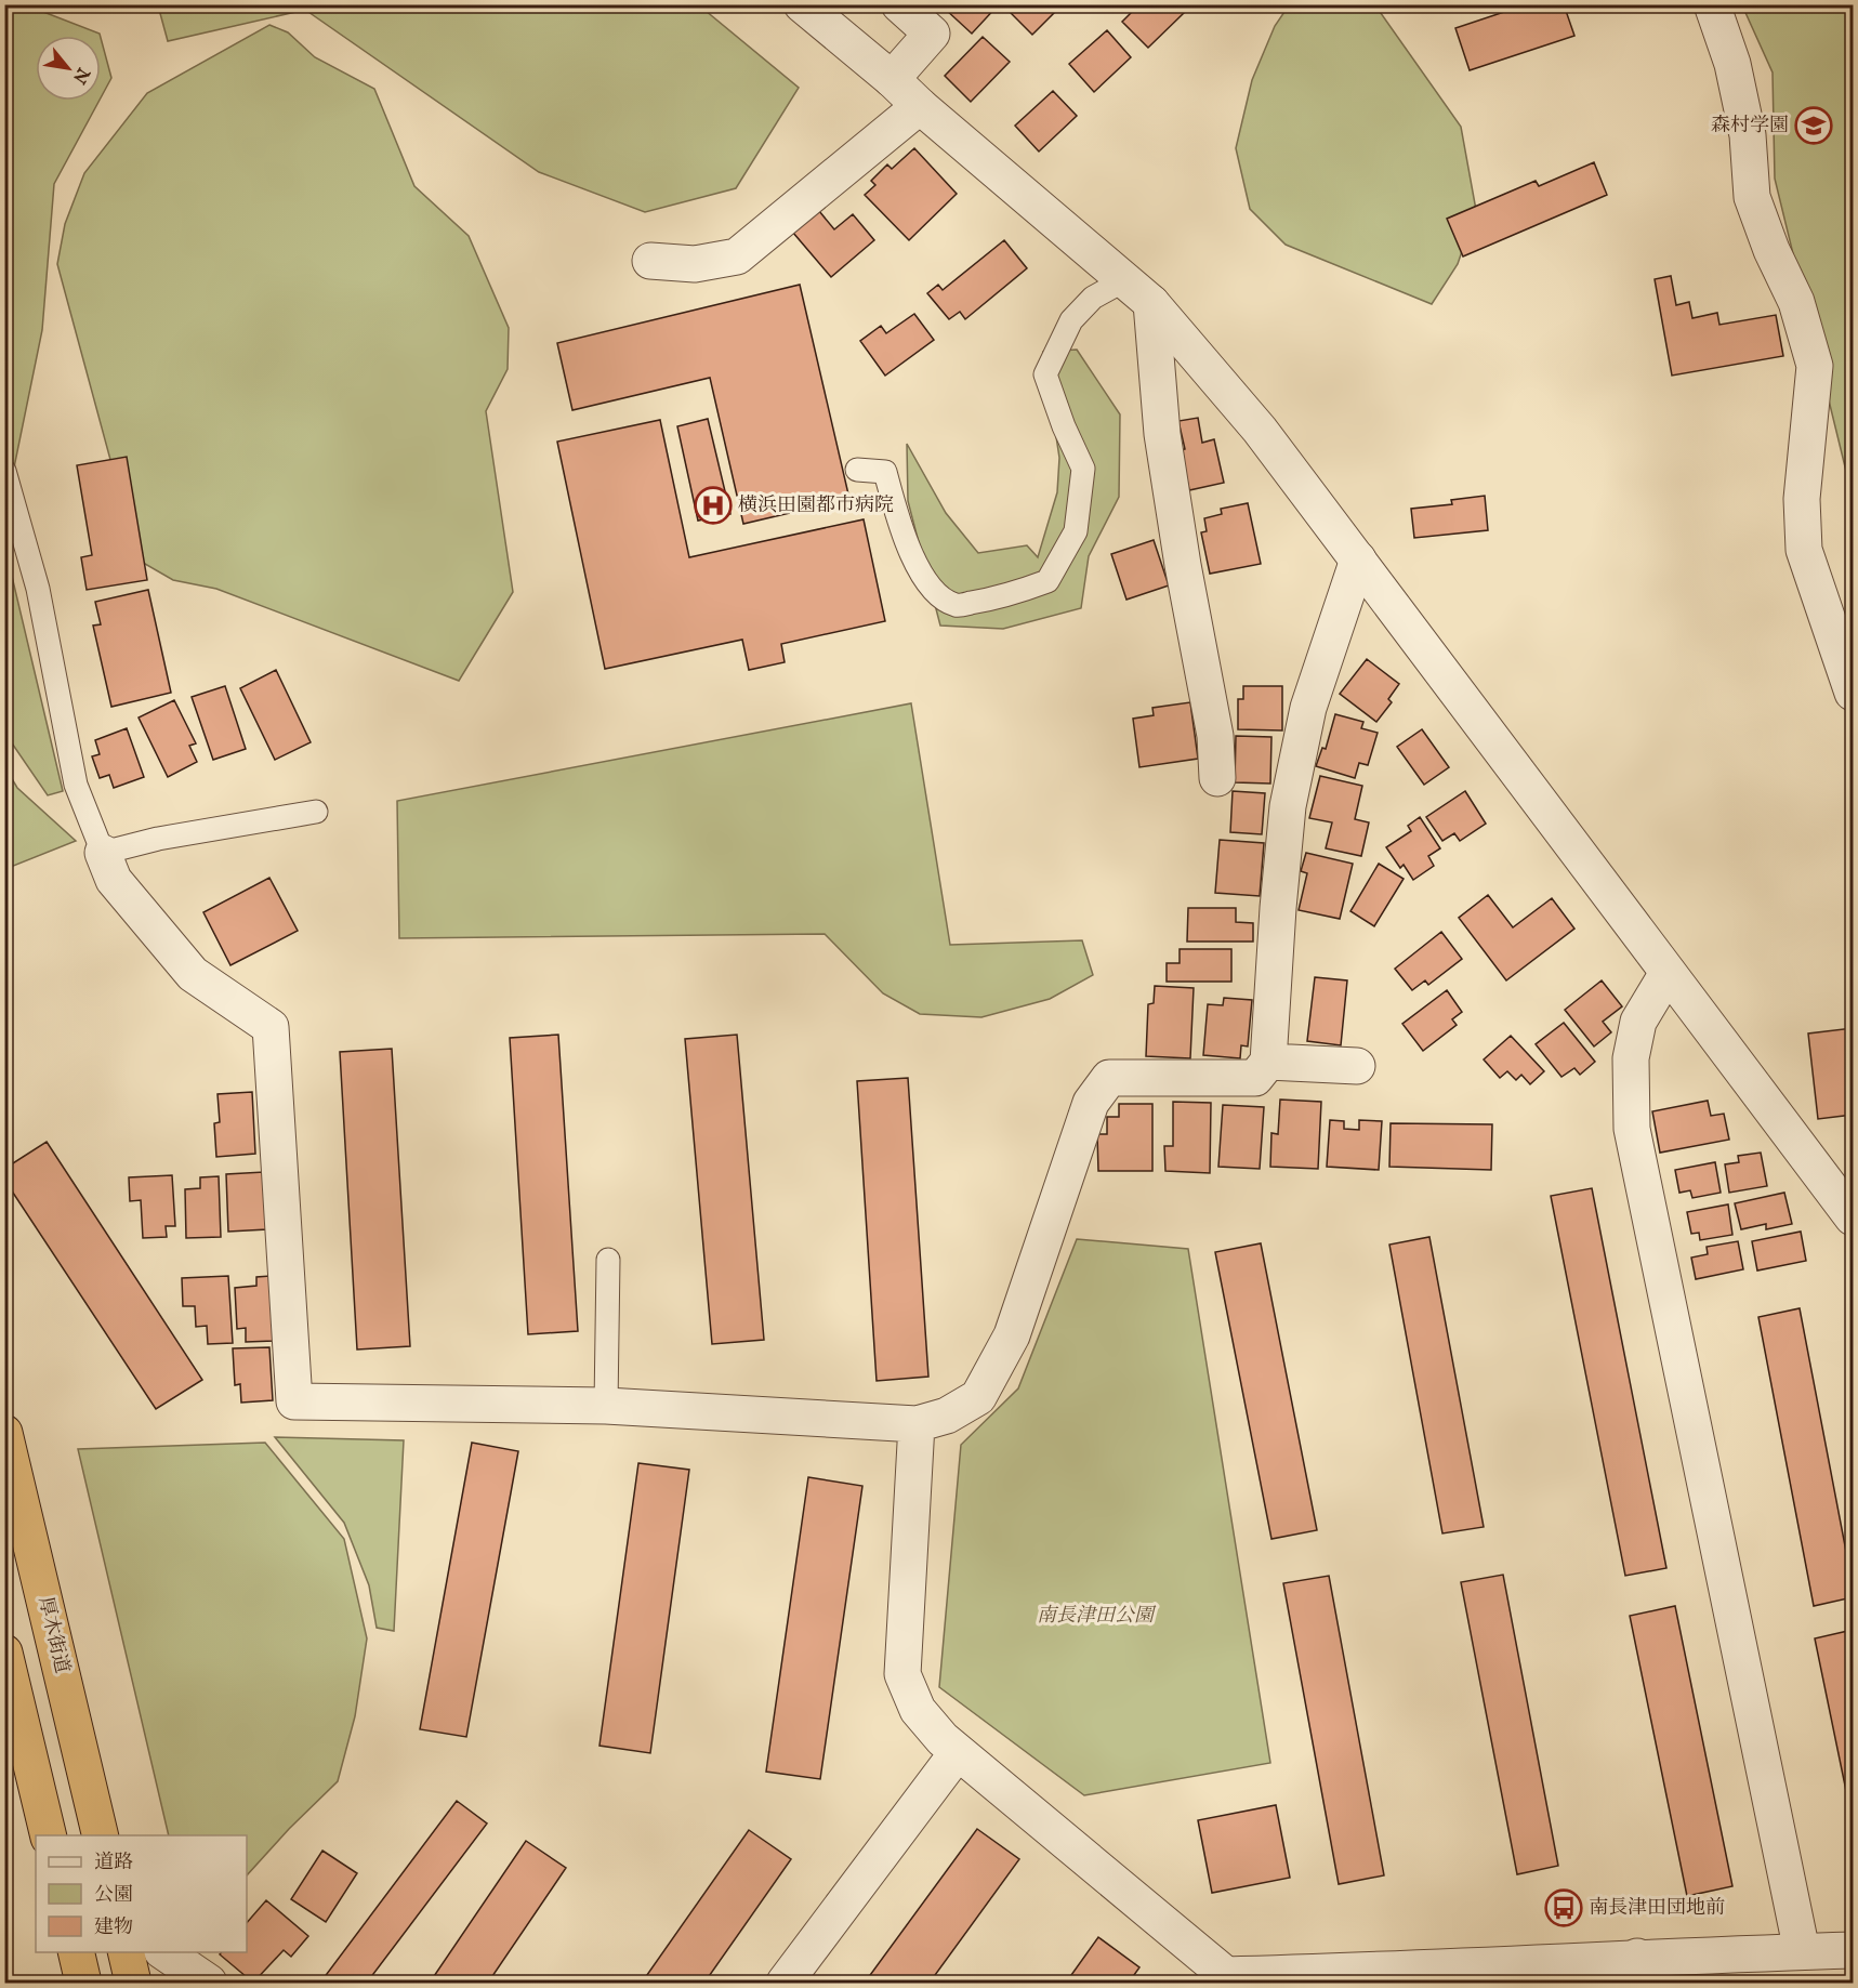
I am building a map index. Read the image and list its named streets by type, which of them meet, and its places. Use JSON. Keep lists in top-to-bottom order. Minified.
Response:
{"streets":{"highway":["厚木街道"]},"parks":["南長津田公園"],"places":{"school or university":["森村学園"],"hospital":["横浜田園都市病院"],"bus stop":["南長津田団地前"]},"legend":["道路","公園","建物"],"north":"bottom right"}
